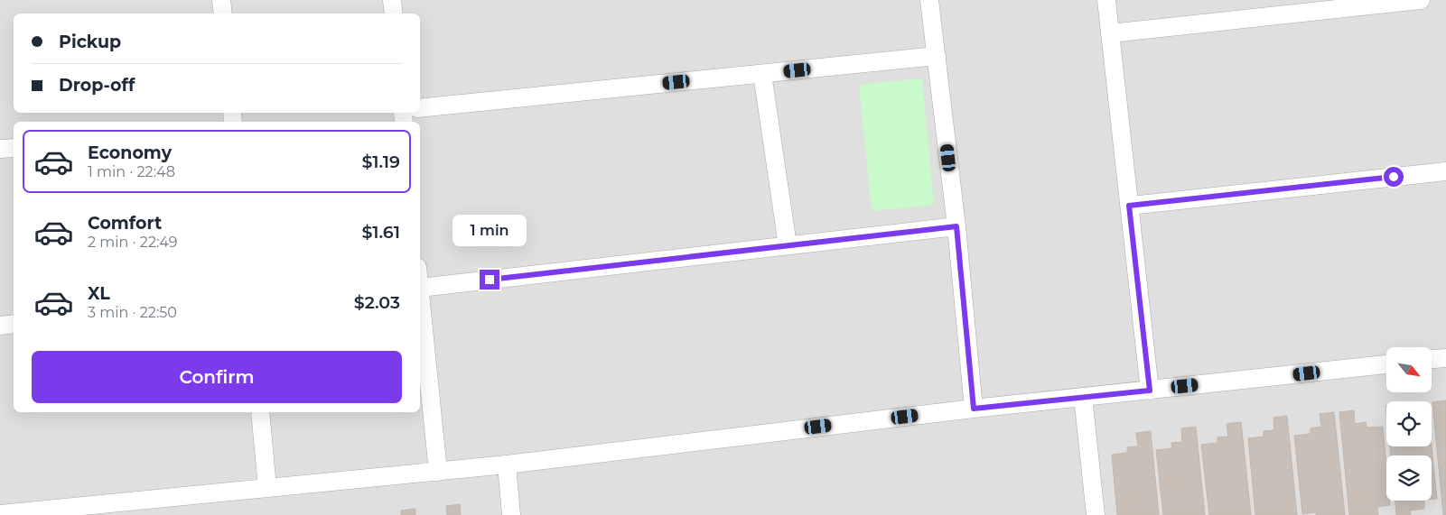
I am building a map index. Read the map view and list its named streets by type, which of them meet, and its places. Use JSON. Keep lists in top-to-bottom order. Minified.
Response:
{"north":"bottom right","page":{"banner":["Pickup","Drop-off"],"list":[{"name":"Economy","note":"1 min · 22:48","value":"$1.19"},{"name":"Comfort","note":"2 min · 22:49","value":"$1.61"},{"name":"XL","note":"3 min · 22:50","value":"$2.03"}],"bubble":"1 min","buttons":"Confirm"}}
